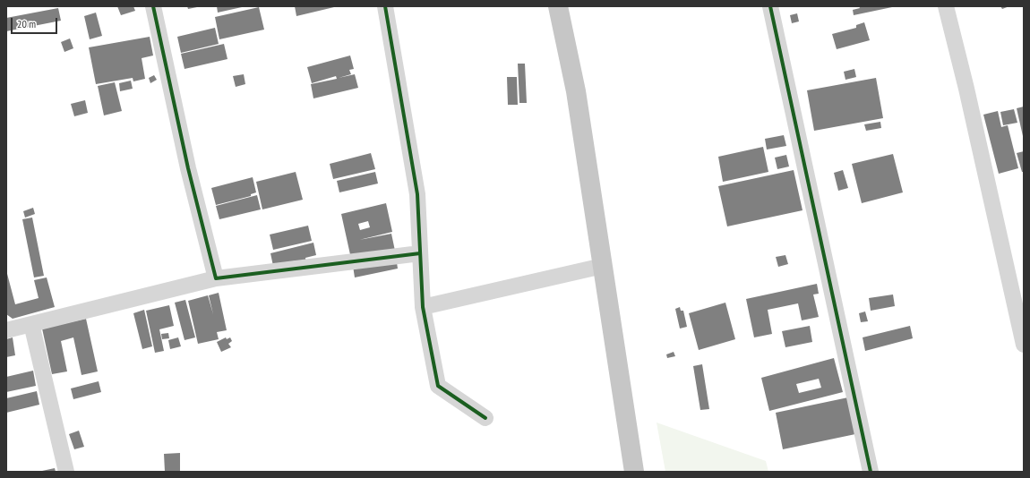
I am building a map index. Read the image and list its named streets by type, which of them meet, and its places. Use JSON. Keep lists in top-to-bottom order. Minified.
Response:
{"scale_bar":"20 m"}
